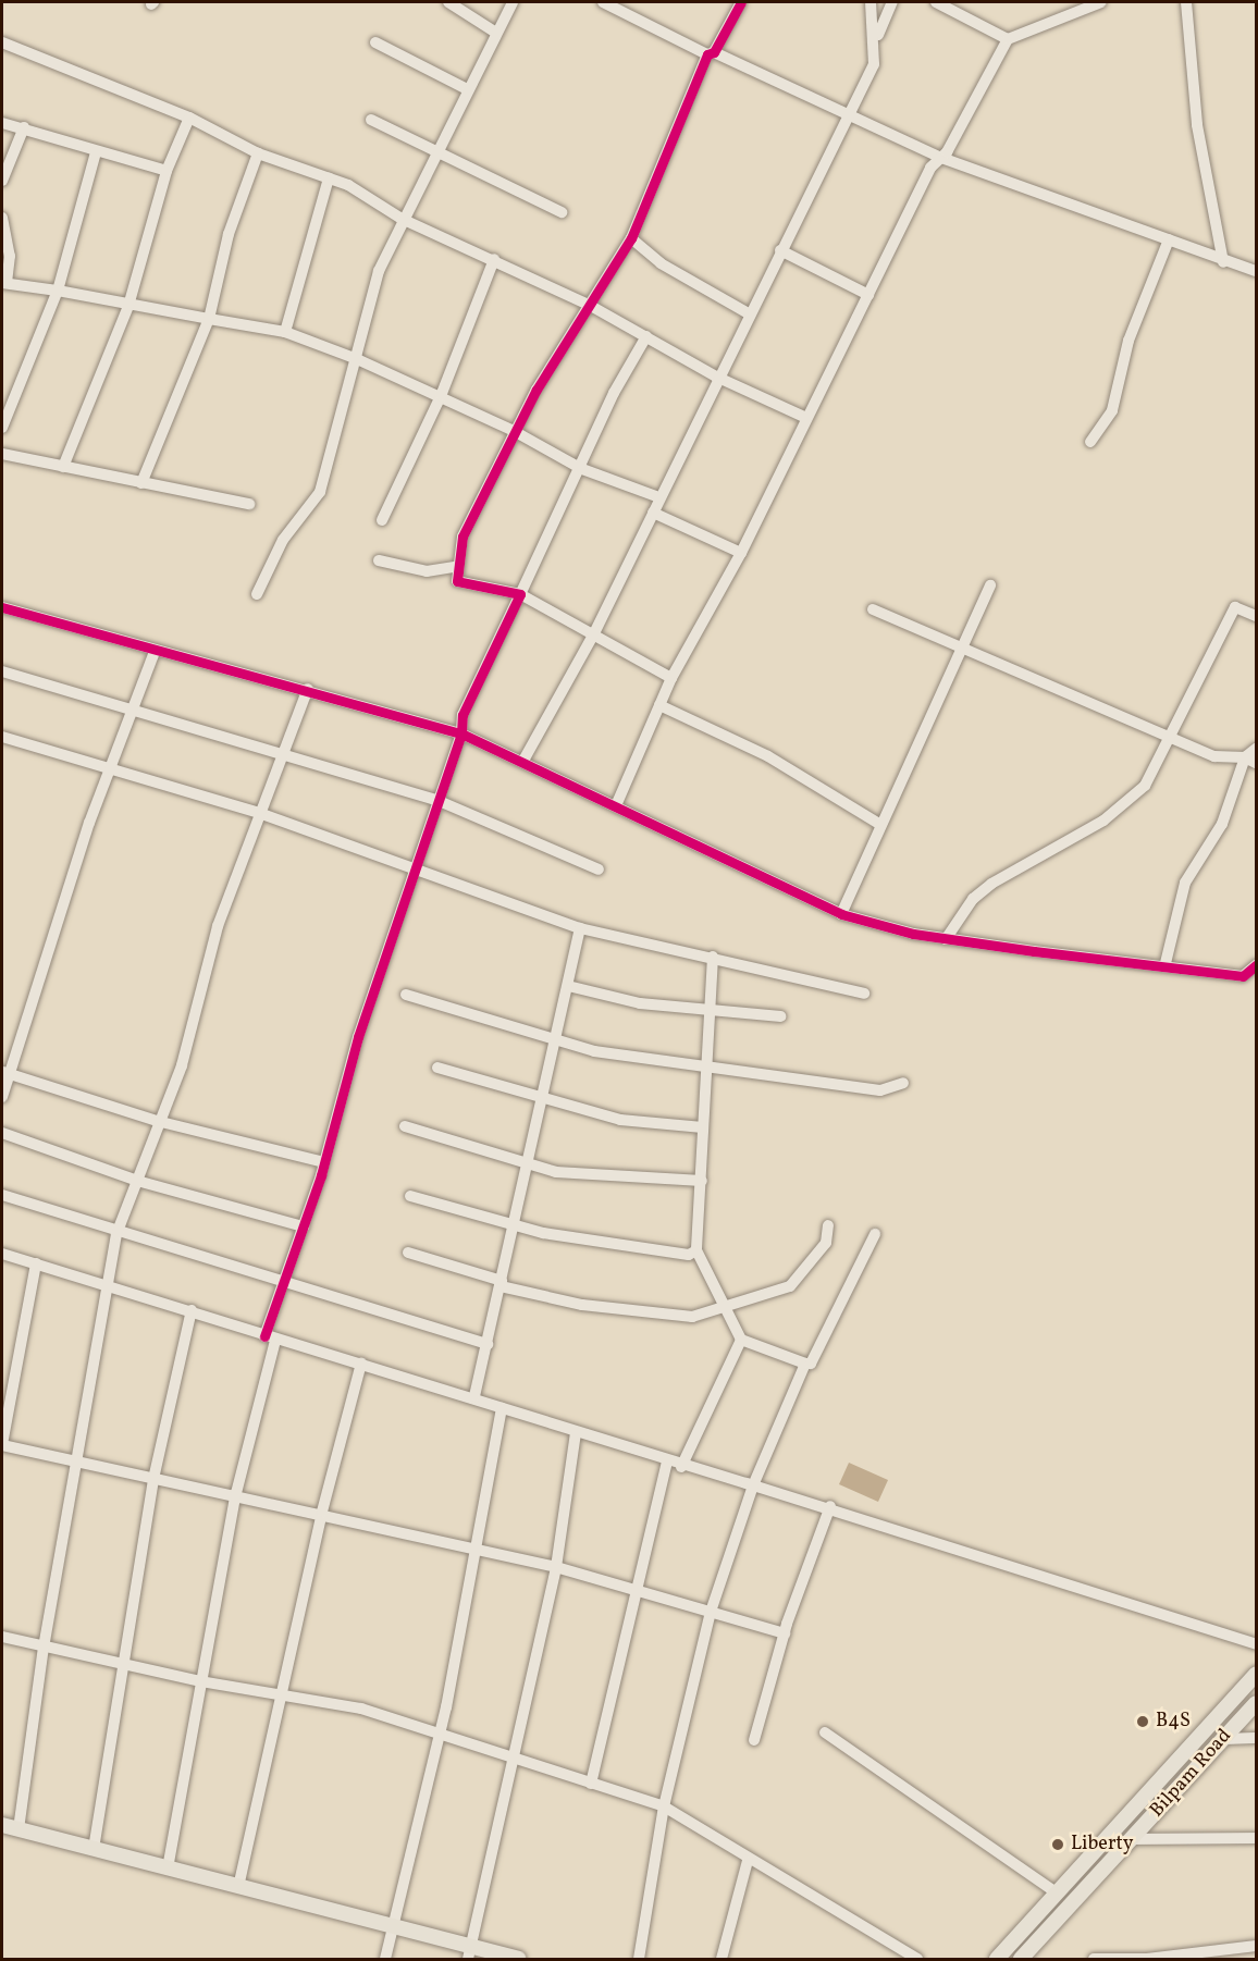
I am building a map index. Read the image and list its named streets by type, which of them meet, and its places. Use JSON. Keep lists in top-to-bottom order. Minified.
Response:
{"streets":{"main road":["Bilpam Road"]},"places":["B4S","Liberty"]}
